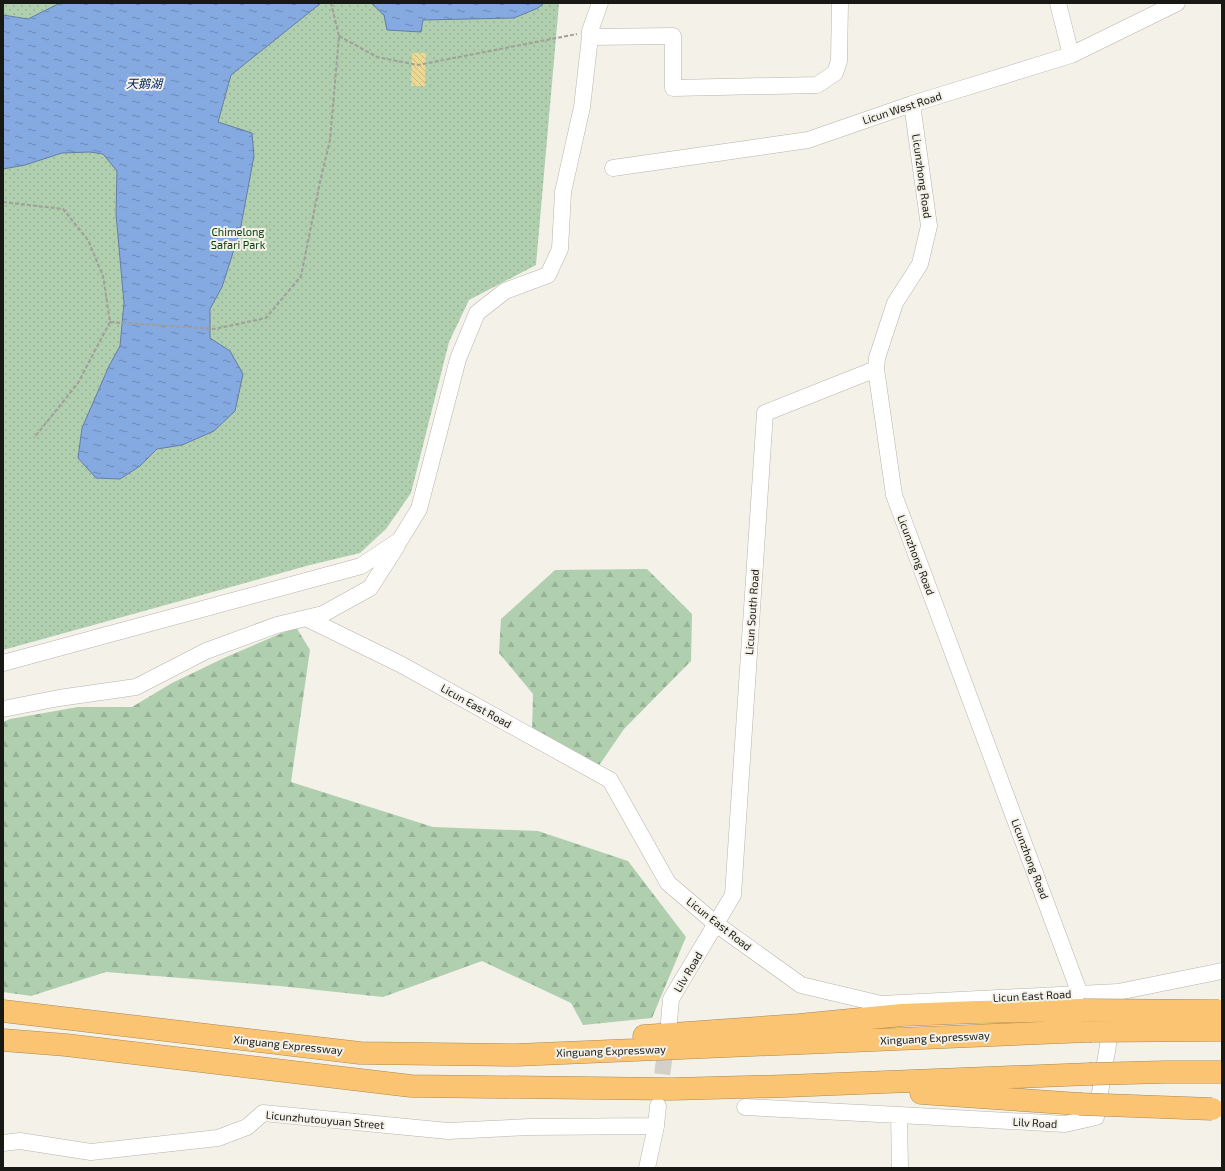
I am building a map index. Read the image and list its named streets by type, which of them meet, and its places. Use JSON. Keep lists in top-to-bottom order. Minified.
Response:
{"streets":{"highway":["Xinguang Expressway"],"street":["Licun West Road","Licunzhong Road","Licun South Road","Licun East Road","Lilv Road","Licunzhutouyuan Street"]},"crossings":[["Licun West Road","Licunzhong Road"],["Licunzhong Road","Licun South Road"],["Licunzhong Road","Licun East Road"],["Licun South Road","Licun East Road"],["Licun South Road","Lilv Road"],["Licun East Road","Lilv Road"]],"water":["天鹅湖"],"parks":["Chimelong Safari Park"]}
